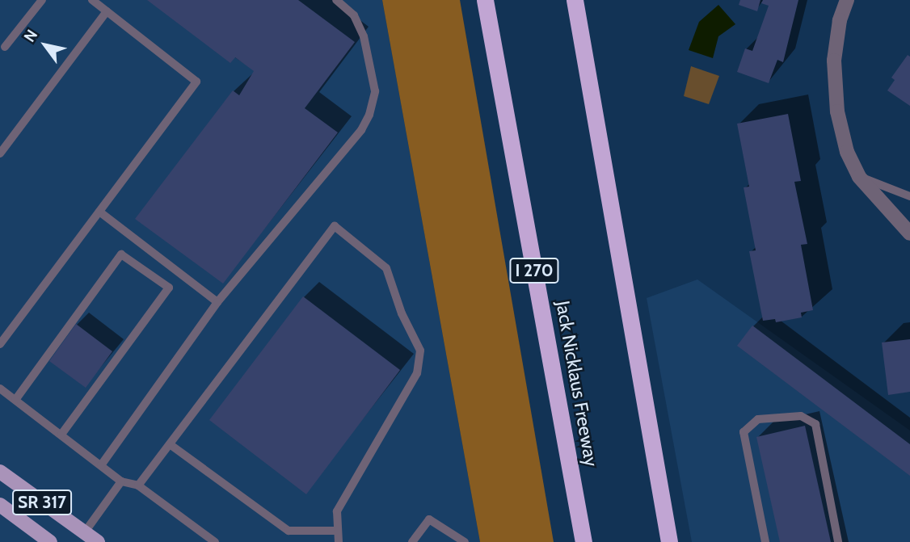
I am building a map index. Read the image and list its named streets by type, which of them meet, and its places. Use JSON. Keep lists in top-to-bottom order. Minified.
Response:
{"streets":{"highway":["I 270","Jack Nicklaus Freeway"],"main road":["SR 317"]},"north":"top left"}
